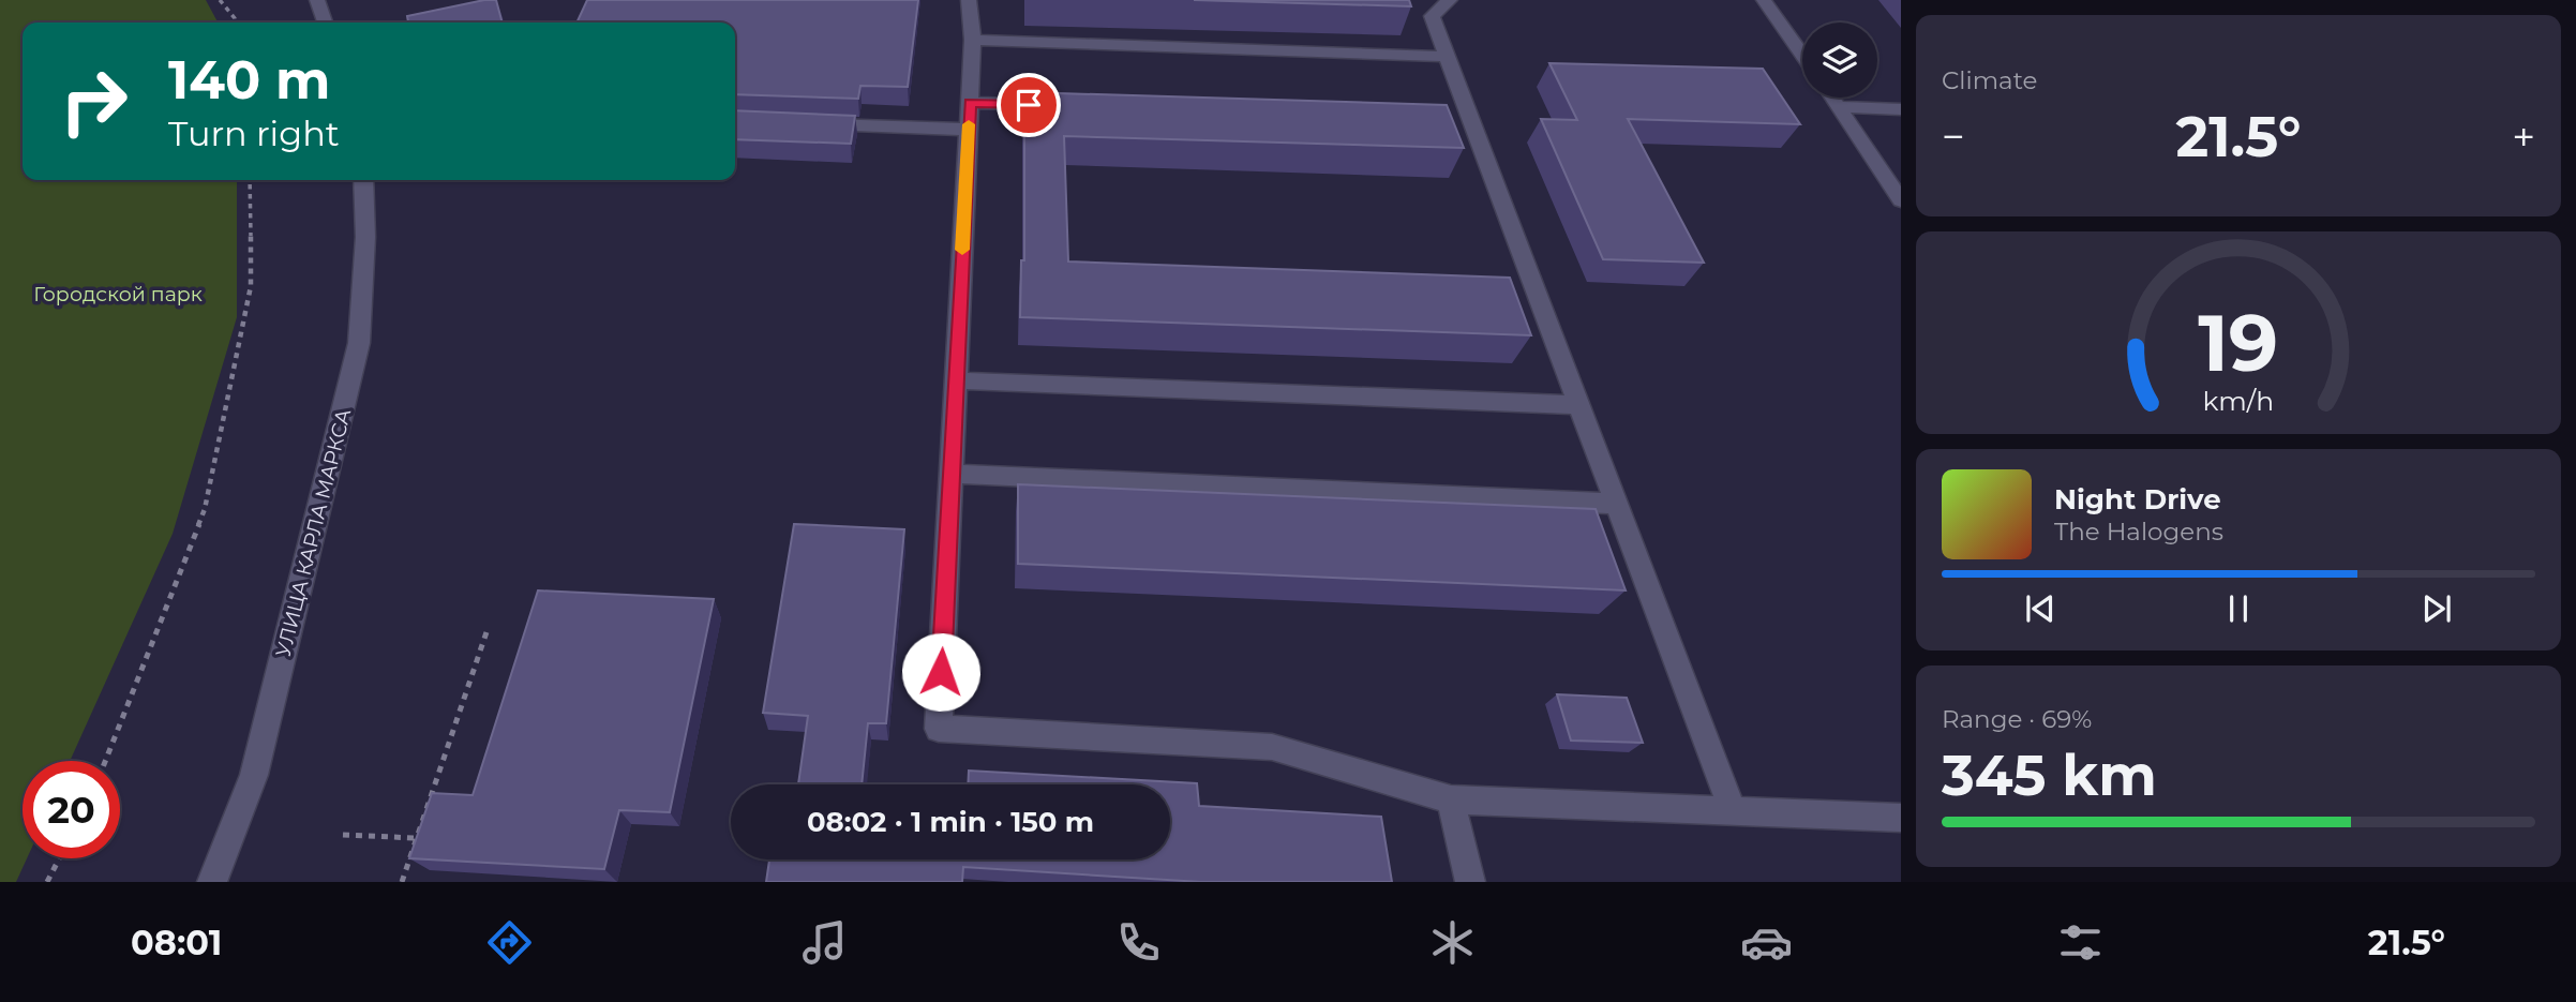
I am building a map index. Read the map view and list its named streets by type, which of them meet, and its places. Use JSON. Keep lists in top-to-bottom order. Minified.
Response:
{"streets":{"street":["УЛИЦА КАРЛА МАРКСА"]},"parks":["Городской парк"],"page":{"tile":["Climate",["Range · 69%","345 km"]],"turn":["140 m","Turn right"],"heat":["−","21.5°","+"],"song":["Night Drive","The Halogens"],"limit":"20","trip":"08:02 · 1 min · 150 m","tabs":["08:01","21.5°"],"gauge":["19","km/h"]}}
